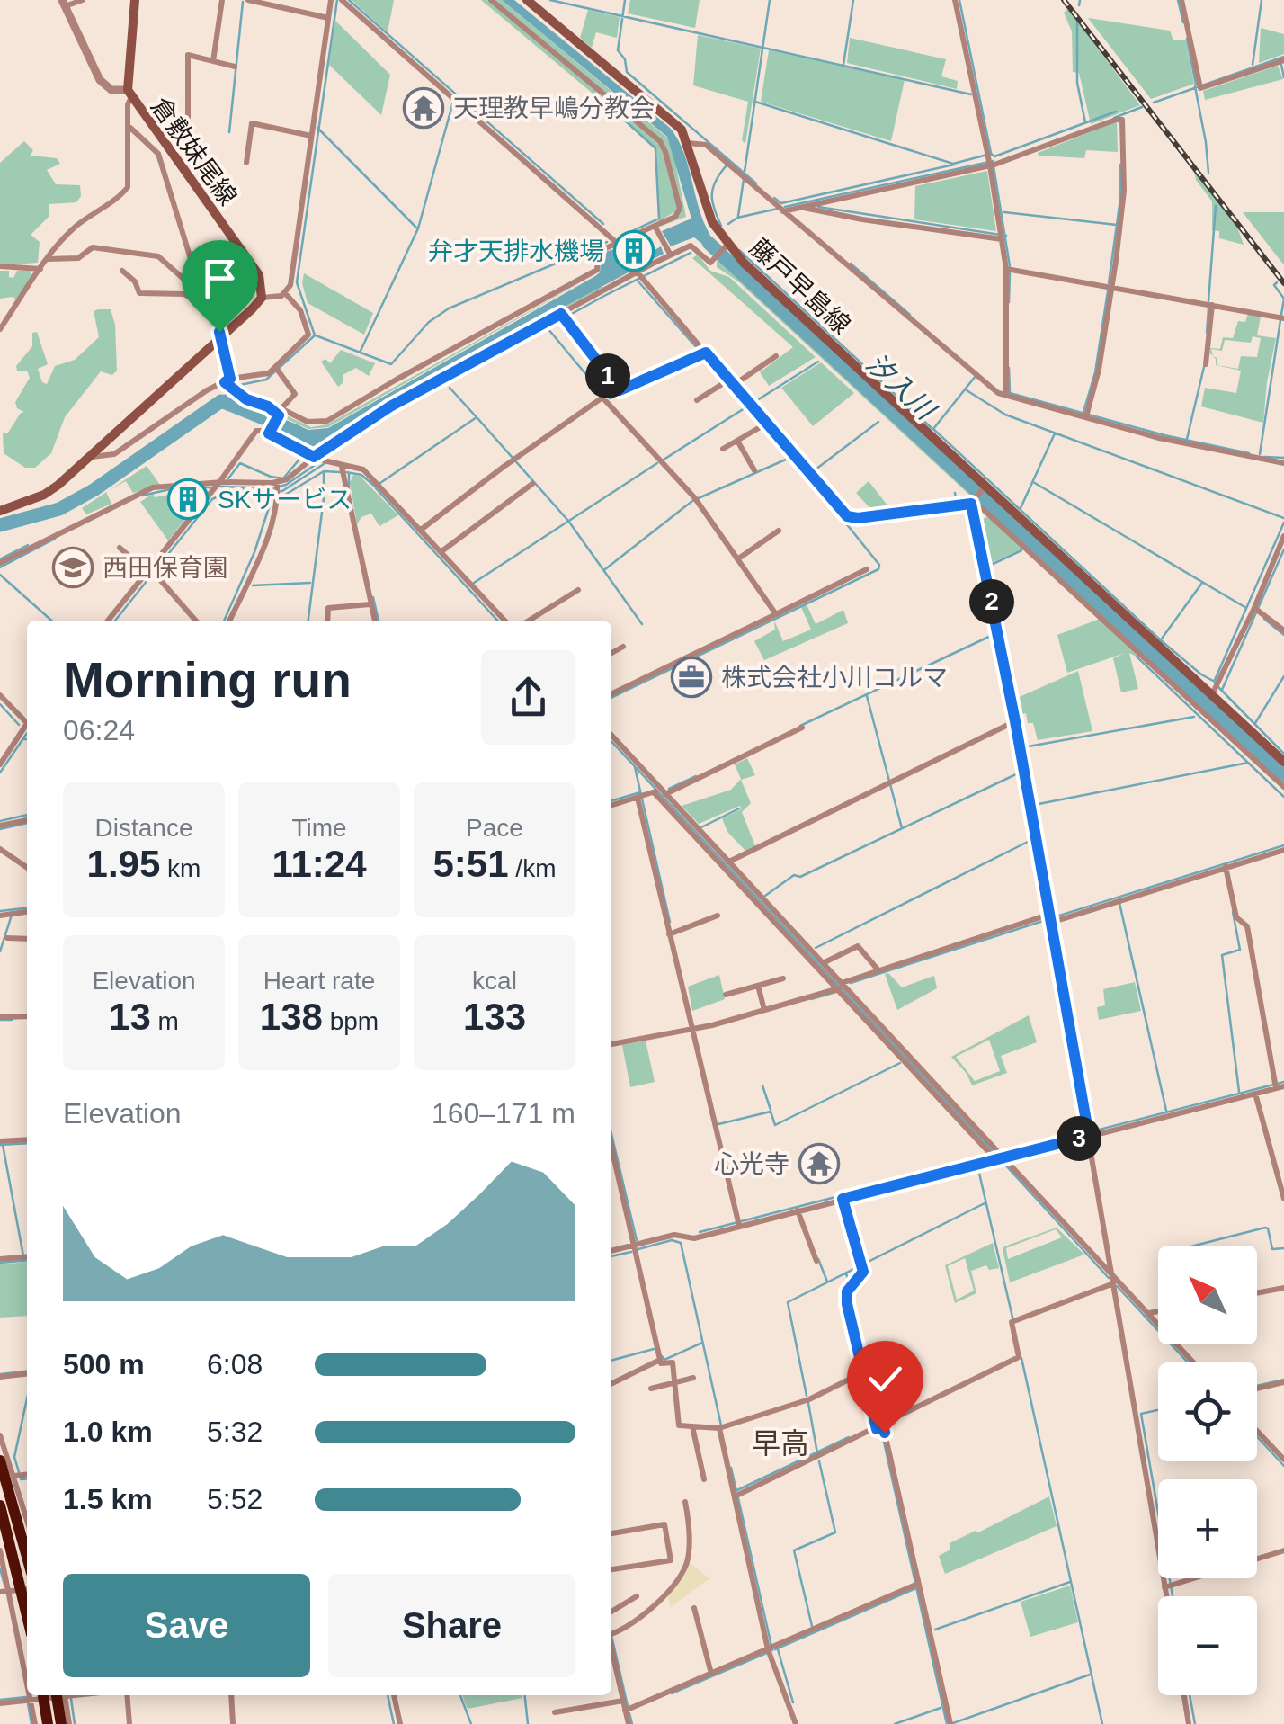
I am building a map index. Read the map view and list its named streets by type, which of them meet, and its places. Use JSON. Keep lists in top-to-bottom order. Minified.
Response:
{"streets":{"main road":["倉敷妹尾線","藤戸早島線"]},"districts":["早高"],"water":["汐入川"],"places":{"temple":["天理教早嶋分教会","心光寺"],"building":["弁才天排水機場","SKサービス"],"school or university":["西田保育園"],"office":["株式会社小川コルマ"]},"north":"top left","page":{"pins":["1","2","3"],"heading":["Morning run","06:24"],"stats":[["Distance","1.95 km"],["Time","11:24"],["Pace","5:51 /km"],["Elevation","13 m"],["Heart rate","138 bpm"],["kcal","133"]],"chart":["Elevation","160–171 m"],"map_buttons":["+","−"],"list":[{"name":"500 m","note":"6:08"},{"name":"1.0 km","note":"5:32"},{"name":"1.5 km","note":"5:52"}],"buttons":["Save","Share"]}}
